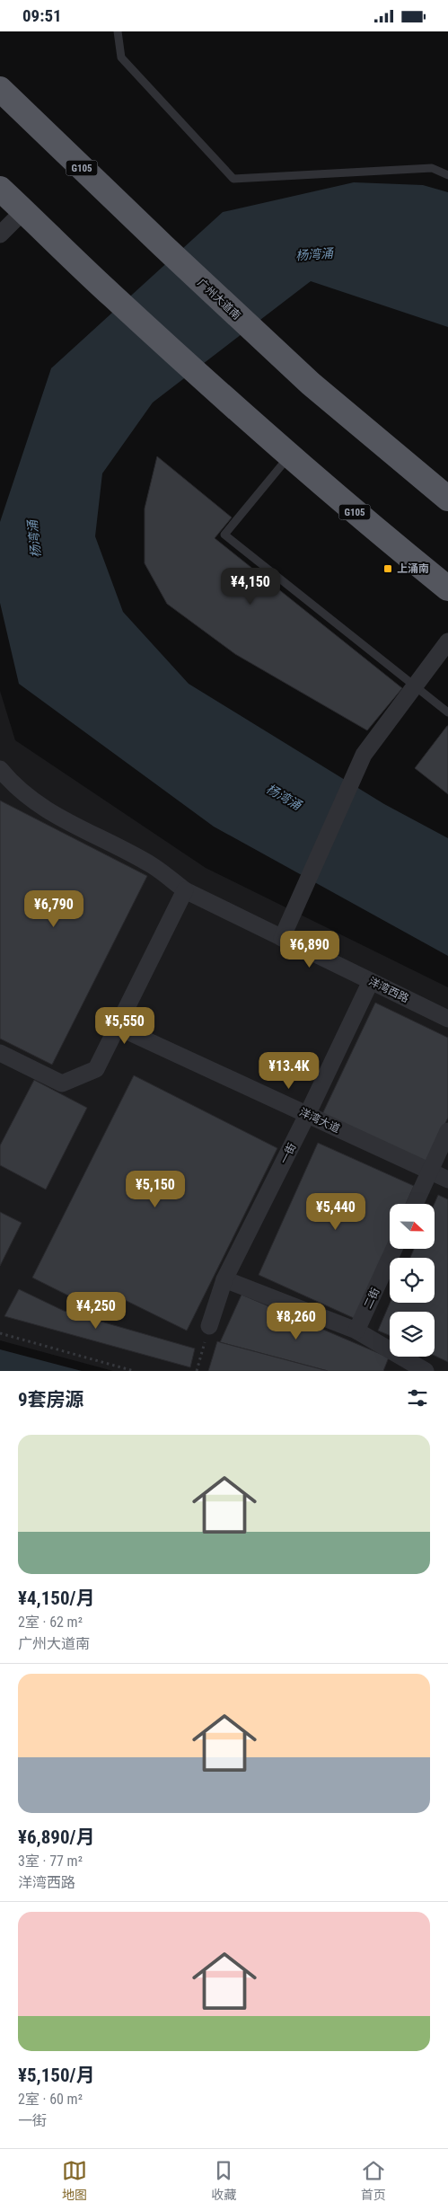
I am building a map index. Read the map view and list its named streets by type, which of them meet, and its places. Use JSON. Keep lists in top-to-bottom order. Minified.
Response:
{"streets":{"highway":["G105","广州大道南"],"street":["洋湾西路","洋湾大道","一街","二街"]},"crossings":[["洋湾西路","一街"],["洋湾大道","一街"]],"water":["杨湾涌"],"places":{"transit":["上涌南"]},"north":"right","page":{"status":"09:51","price":["¥4,150","¥6,790","¥6,890","¥5,550","¥13.4K","¥5,150","¥5,440","¥4,250","¥8,260"],"heading":"9套房源","list":[{"name":"¥4,150/月","note":"2室 · 62 m² · 广州大道南"},{"name":"¥6,890/月","note":"3室 · 77 m² · 洋湾西路"},{"name":"¥5,150/月","note":"2室 · 60 m² · 一街"}],"tabs":["地图","收藏","首页"]}}
